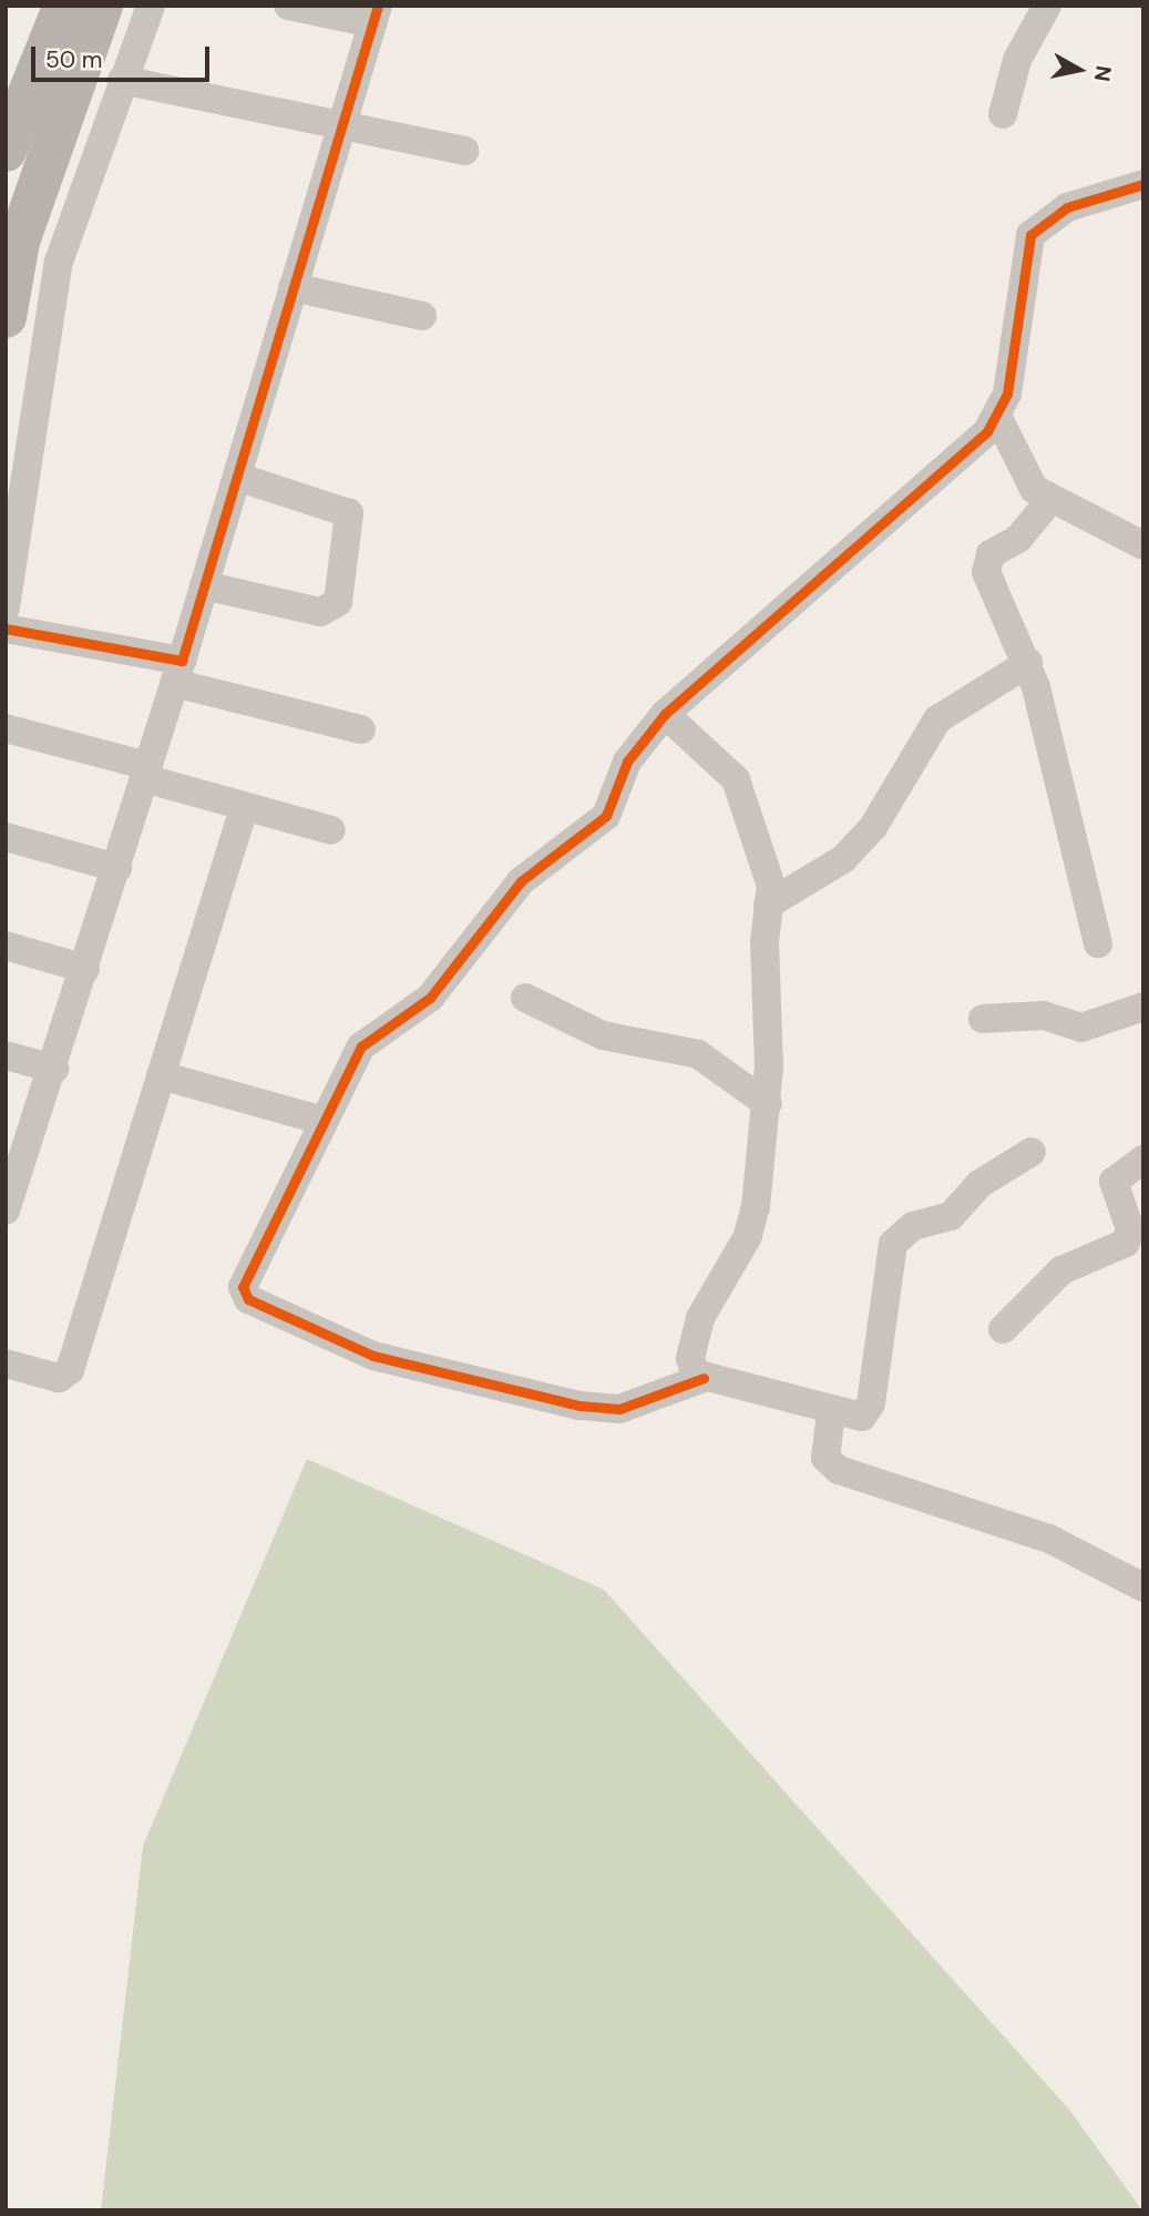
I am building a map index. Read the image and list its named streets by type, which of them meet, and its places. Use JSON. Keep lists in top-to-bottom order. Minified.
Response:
{"scale_bar":"50 m","north":"right"}
